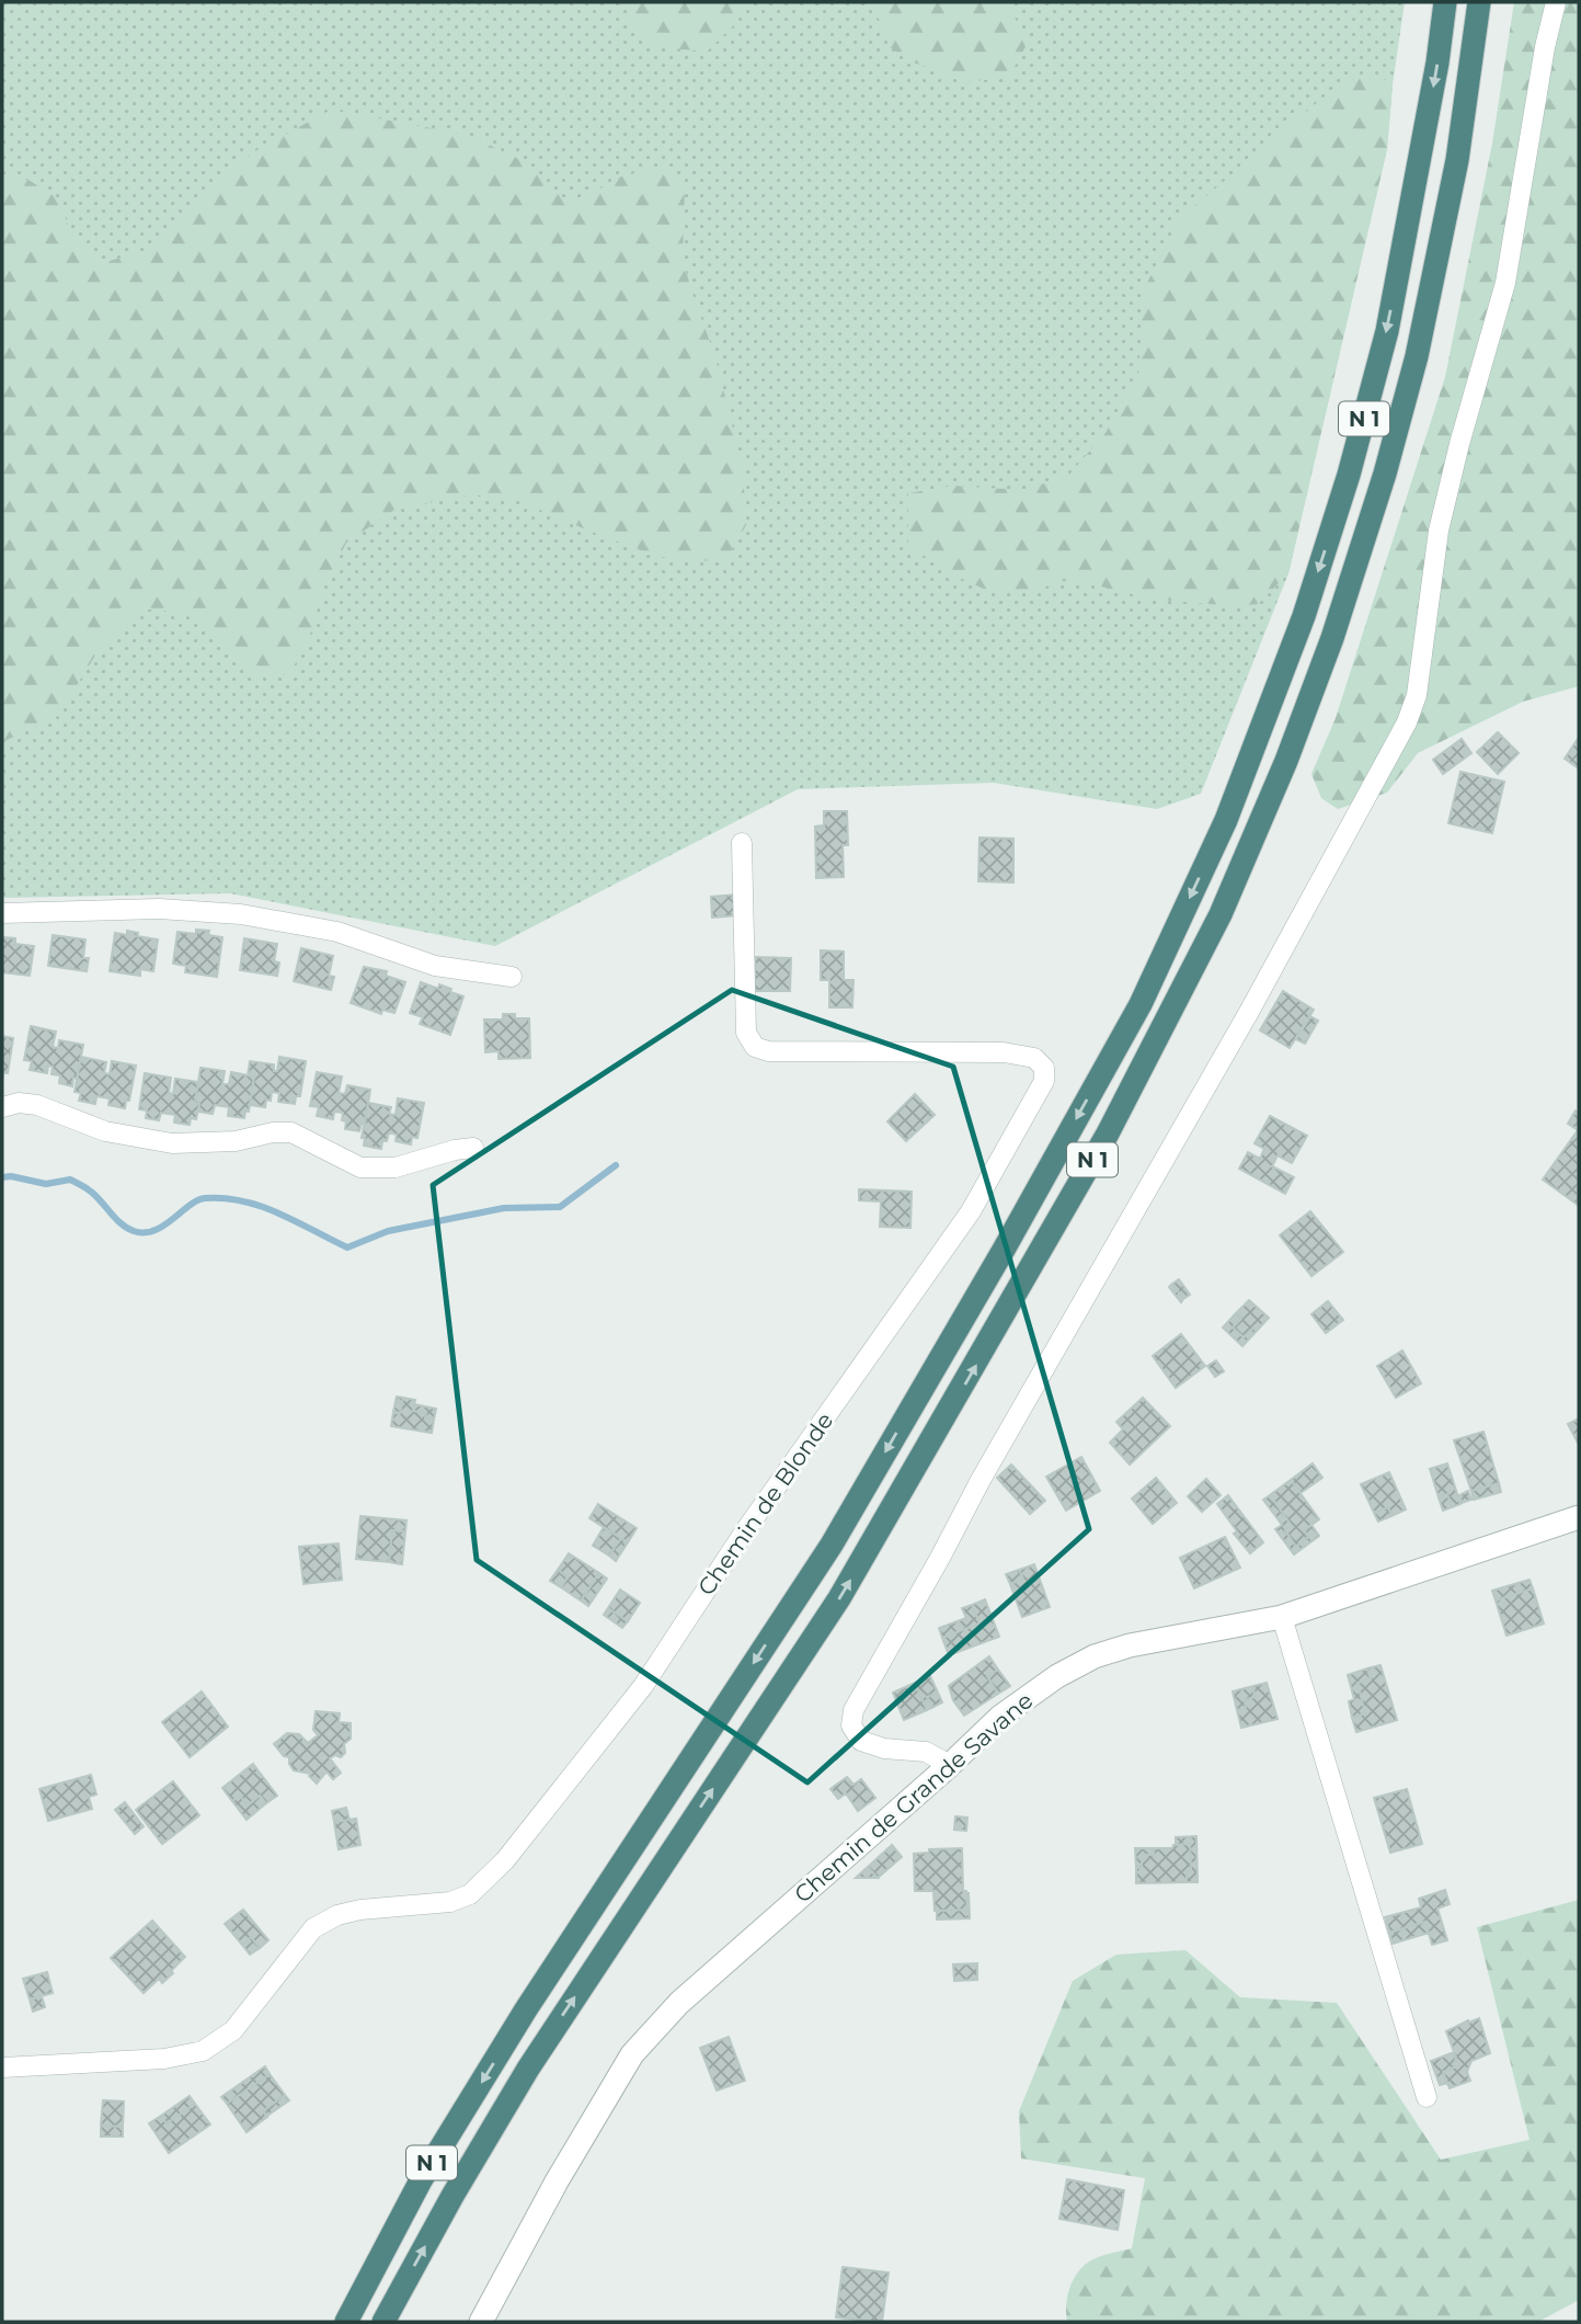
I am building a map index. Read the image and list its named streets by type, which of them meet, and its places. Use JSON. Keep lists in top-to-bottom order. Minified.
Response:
{"streets":{"highway":["N 1"],"street":["Chemin de Blonde","Chemin de Grande Savane"]}}
